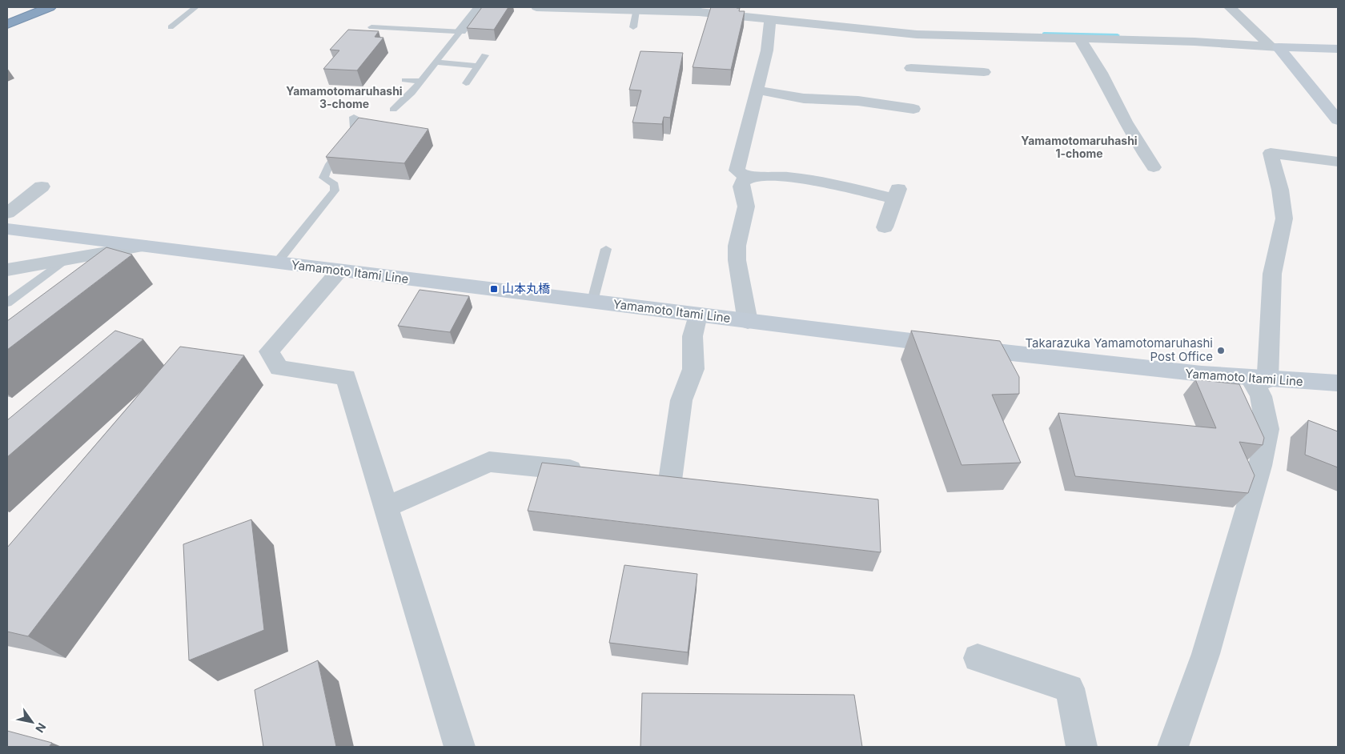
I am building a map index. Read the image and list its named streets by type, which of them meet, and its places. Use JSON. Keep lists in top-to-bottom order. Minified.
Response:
{"streets":{"main road":["Yamamoto Itami Line"]},"districts":["Yamamotomaruhashi 3-chome","Yamamotomaruhashi 1-chome"],"places":{"transit":["山本丸橋"],"other":["Takarazuka Yamamotomaruhashi Post Office"]},"north":"bottom right"}
